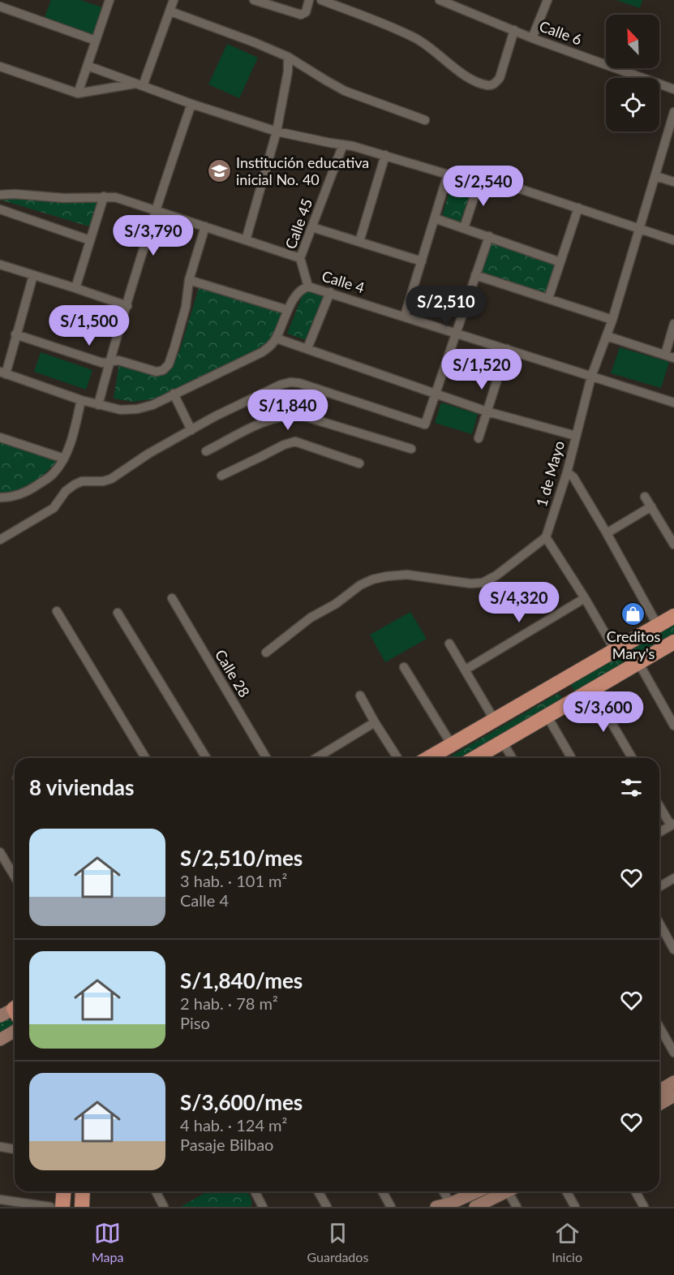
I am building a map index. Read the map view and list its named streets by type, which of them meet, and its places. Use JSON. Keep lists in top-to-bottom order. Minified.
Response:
{"streets":{"street":["Calle 6","Calle 45","Calle 4","1 de Mayo","Calle 28"]},"crossings":[["Calle 45","Calle 4"],["Calle 4","1 de Mayo"]],"places":{"school or university":["Institución educativa inicial No. 40"],"shop":["Creditos Mary's"]},"north":"top left","page":{"price":["S/2,540","S/3,790","S/2,510","S/1,500","S/1,520","S/1,840","S/4,320","S/3,600"],"heading":"8 viviendas","list":[{"name":"S/2,510/mes","note":"3 hab. · 101 m² · Calle 4"},{"name":"S/1,840/mes","note":"2 hab. · 78 m² · Piso"},{"name":"S/3,600/mes","note":"4 hab. · 124 m² · Pasaje Bilbao"}],"tabs":["Mapa","Guardados","Inicio"]}}
